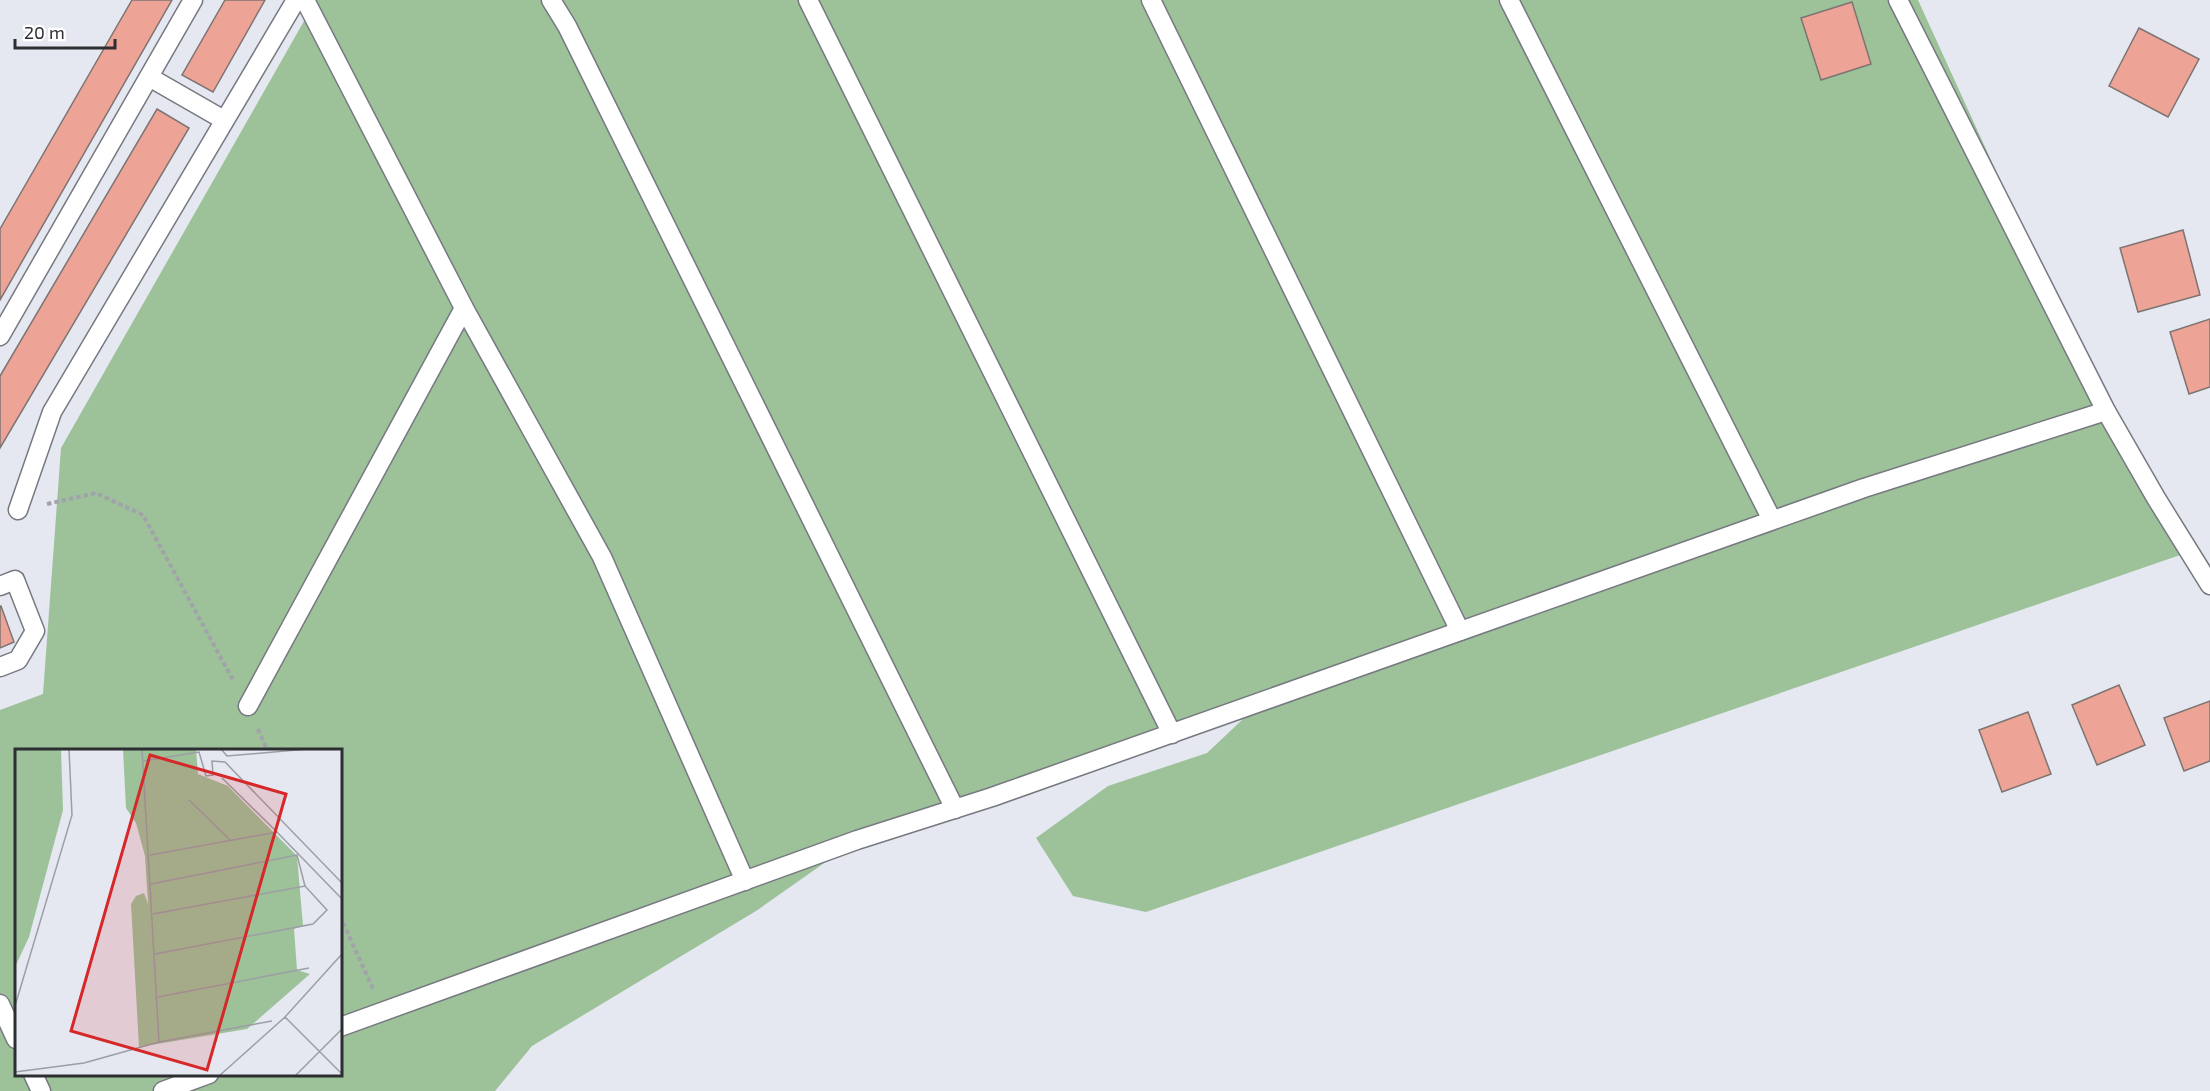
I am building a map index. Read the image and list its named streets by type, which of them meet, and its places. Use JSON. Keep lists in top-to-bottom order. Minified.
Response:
{"scale_bar":"20 m"}
